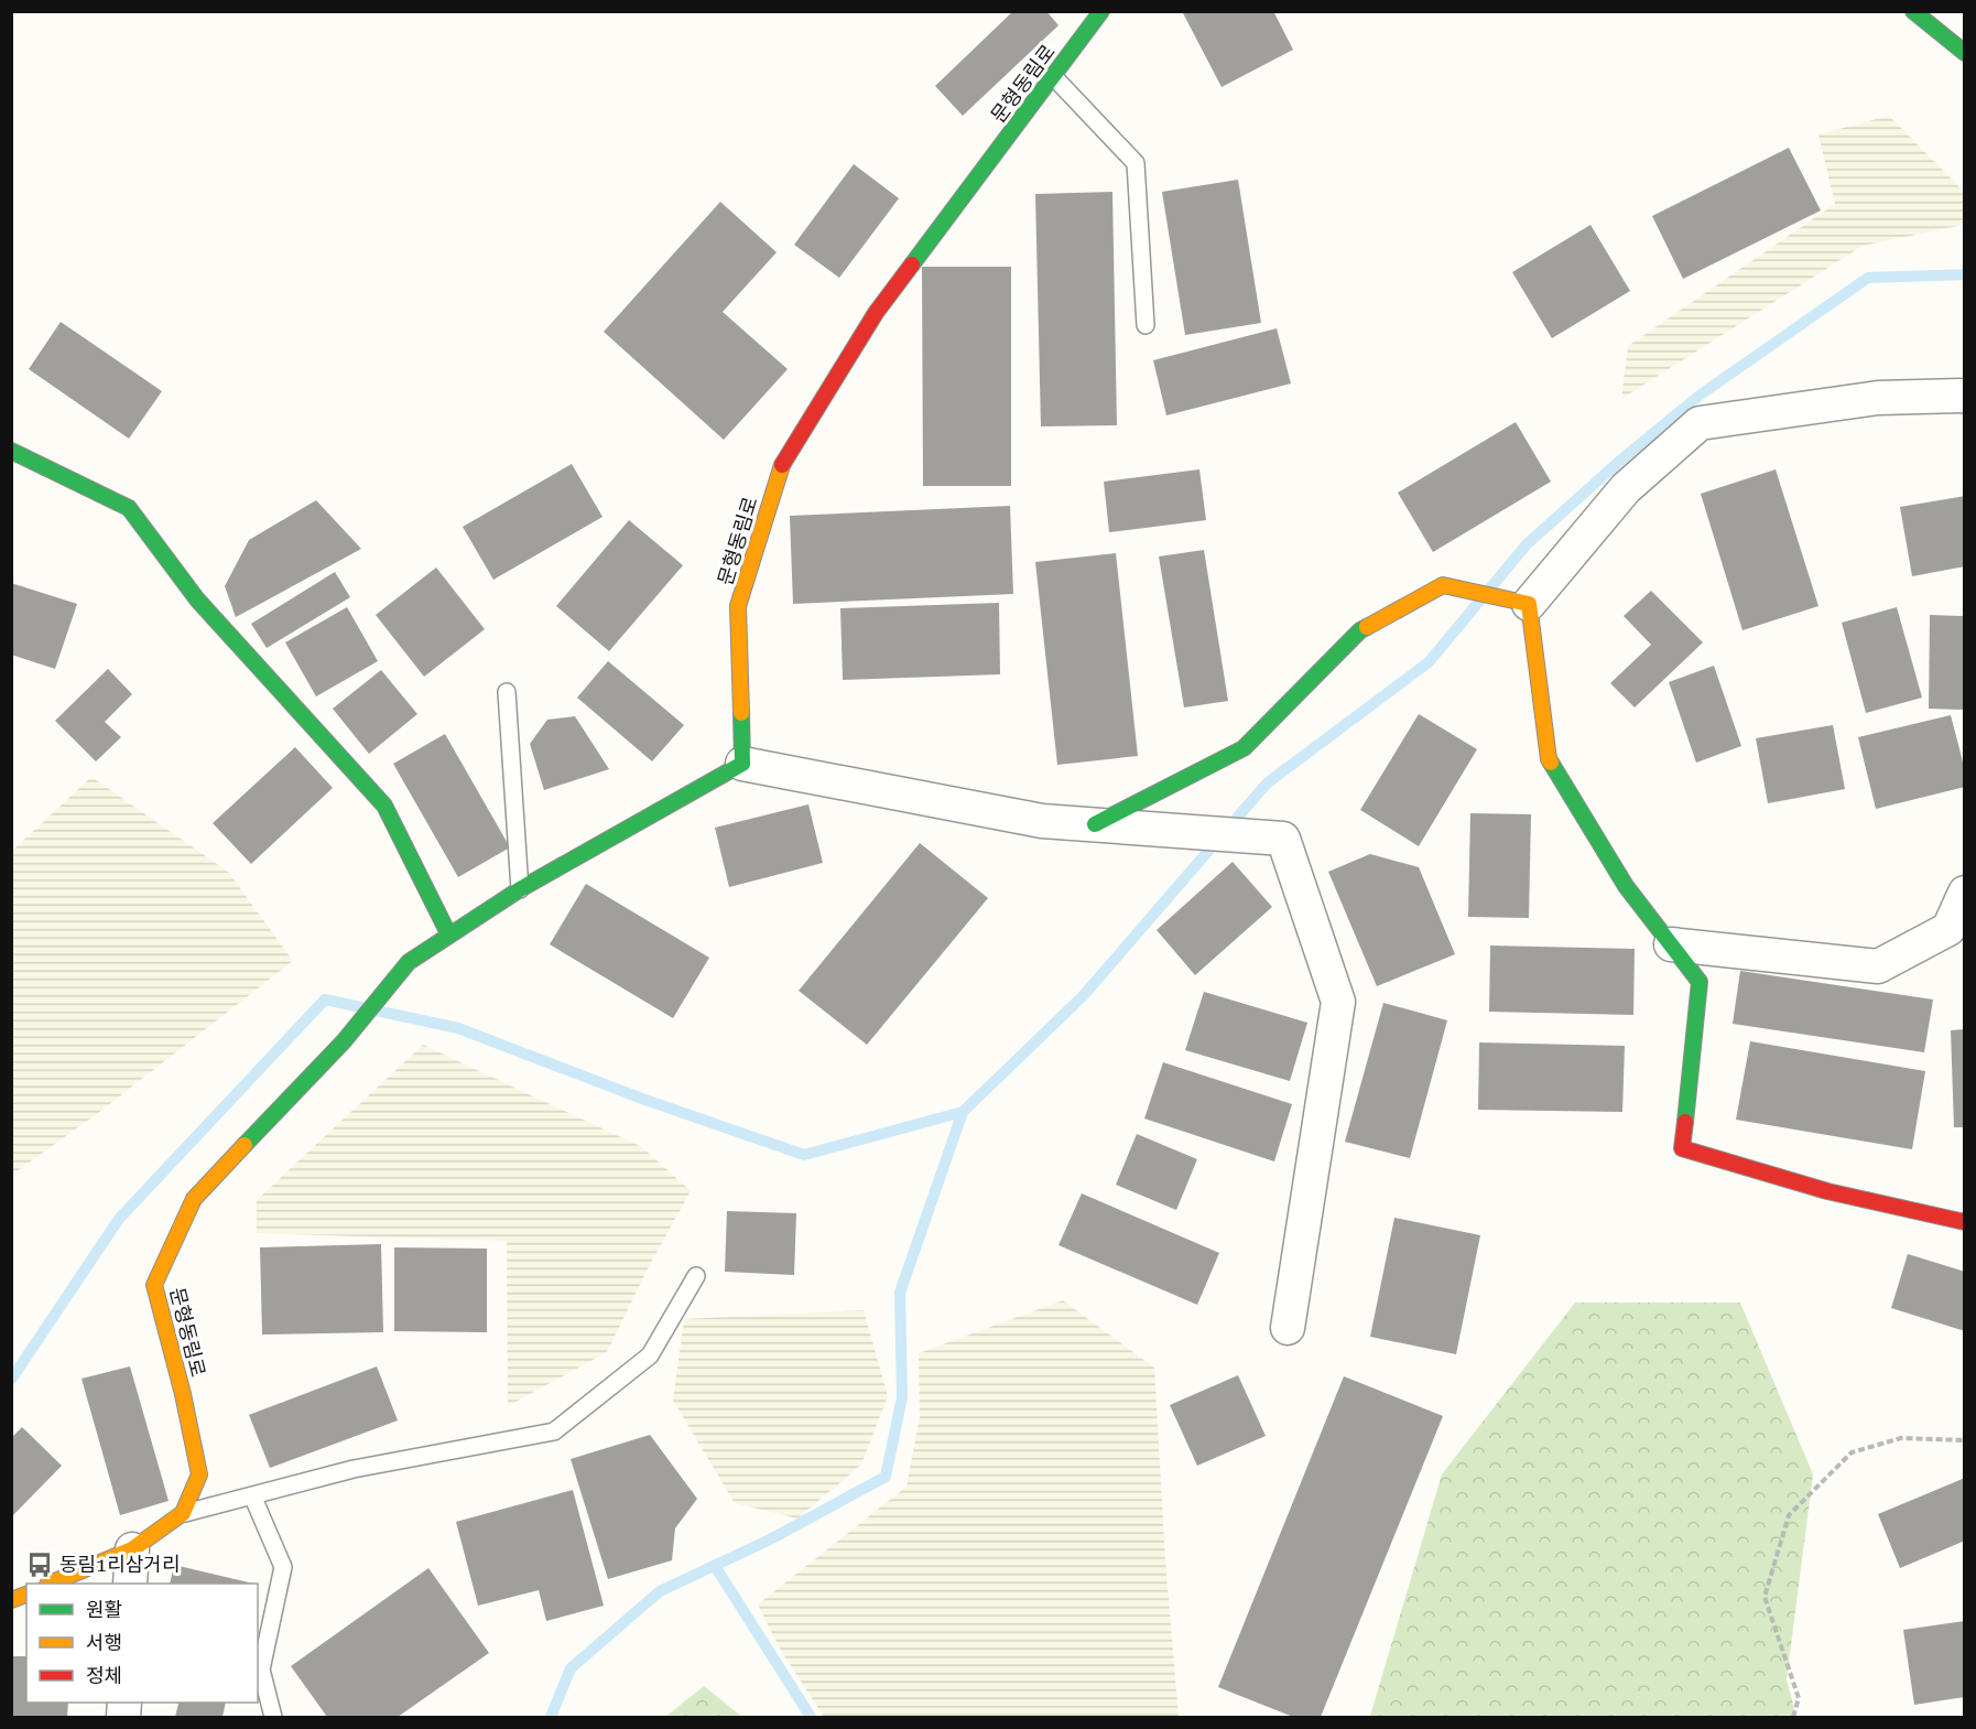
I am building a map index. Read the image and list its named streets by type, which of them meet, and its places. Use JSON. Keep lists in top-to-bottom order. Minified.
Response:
{"streets":{"main road":["문형동림로"]},"places":{"bus stop":["동림1리삼거리"]},"legend":["원활","서행","정체"]}
